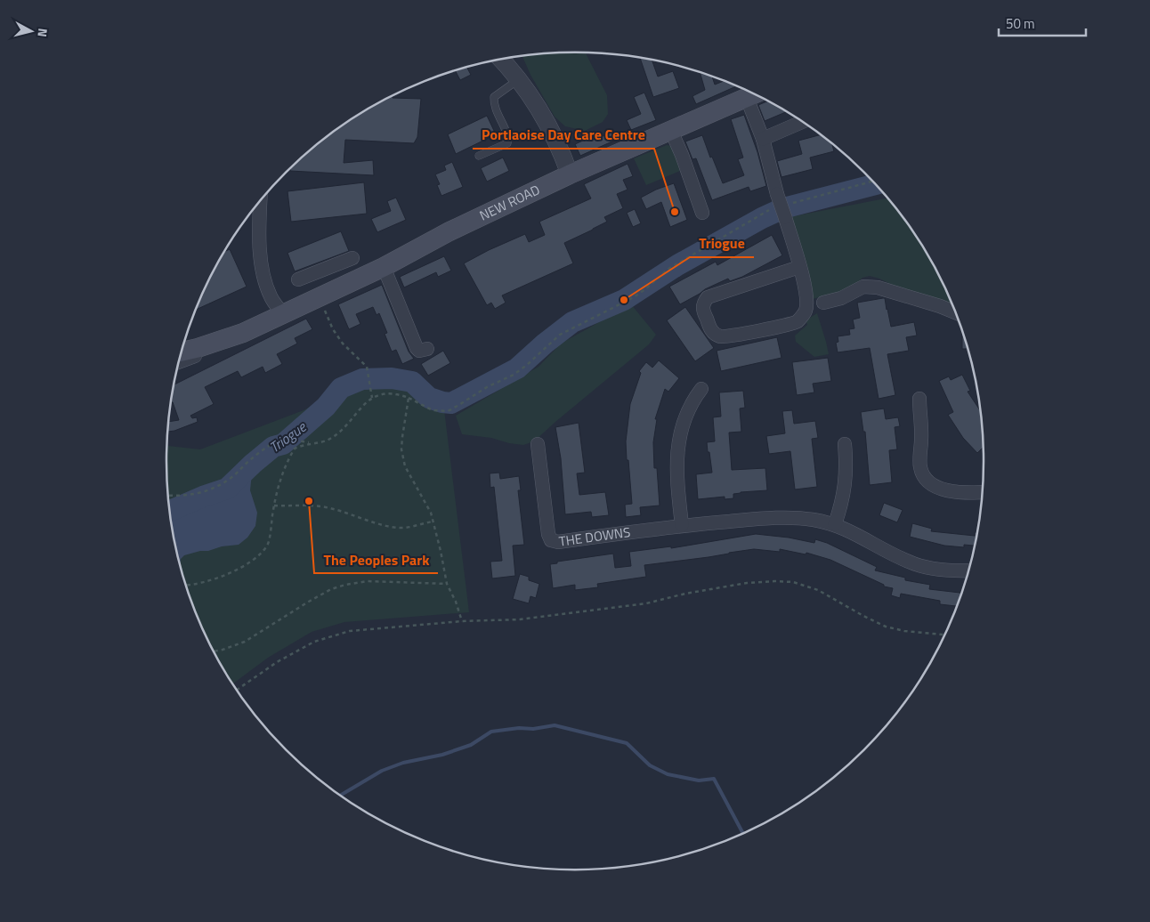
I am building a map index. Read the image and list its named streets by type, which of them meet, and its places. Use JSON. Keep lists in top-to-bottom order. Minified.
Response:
{"streets":{"main road":["NEW ROAD"],"street":["THE DOWNS"]},"water":["Triogue"],"places":["Portlaoise Day Care Centre","Triogue","The Peoples Park"],"scale_bar":"50 m","north":"right"}
